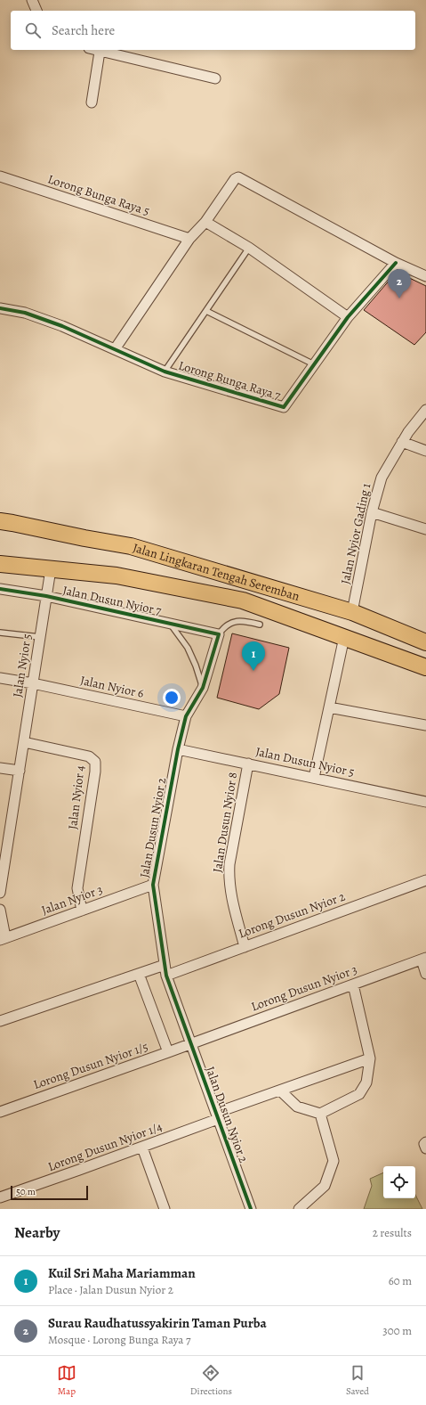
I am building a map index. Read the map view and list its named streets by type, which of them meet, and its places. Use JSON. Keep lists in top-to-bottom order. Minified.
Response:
{"streets":{"main road":["Jalan Lingkaran Tengah Seremban"],"street":["Lorong Bunga Raya 5","Lorong Bunga Raya 7","Jalan Nyior Gading 1","Jalan Dusun Nyior 7","Jalan Nyior 5","Jalan Nyior 6","Jalan Dusun Nyior 5","Jalan Nyior 4","Jalan Dusun Nyior 8","Jalan Dusun Nyior 2","Jalan Nyior 3","Lorong Dusun Nyior 2","Lorong Dusun Nyior 3","Lorong Dusun Nyior 1/5","Lorong Dusun Nyior 1/4"]},"crossings":[["Jalan Nyior Gading 1","Jalan Lingkaran Tengah Seremban"],["Jalan Lingkaran Tengah Seremban","Jalan Nyior 5"],["Jalan Dusun Nyior 7","Jalan Nyior 5"],["Jalan Dusun Nyior 7","Jalan Dusun Nyior 2"],["Jalan Nyior 5","Jalan Nyior 6"],["Jalan Nyior 5","Jalan Nyior 4"],["Jalan Nyior 6","Jalan Dusun Nyior 2"],["Jalan Dusun Nyior 5","Jalan Dusun Nyior 8"],["Jalan Dusun Nyior 5","Jalan Dusun Nyior 2"],["Jalan Nyior 4","Jalan Nyior 3"],["Jalan Dusun Nyior 8","Lorong Dusun Nyior 2"],["Jalan Dusun Nyior 2","Jalan Nyior 3"],["Jalan Dusun Nyior 2","Lorong Dusun Nyior 2"],["Jalan Dusun Nyior 2","Lorong Dusun Nyior 3"],["Jalan Dusun Nyior 2","Lorong Dusun Nyior 1/5"],["Jalan Dusun Nyior 2","Lorong Dusun Nyior 1/4"],["Lorong Dusun Nyior 3","Lorong Dusun Nyior 1/5"]],"scale_bar":"50 m","page":{"search":"Search here","pins":["2","1"],"scale":"50 m","heading":["Nearby","2 results"],"list":[{"mark":"1","name":"Kuil Sri Maha Mariamman","note":"Place · Jalan Dusun Nyior 2","value":"60 m"},{"mark":"2","name":"Surau Raudhatussyakirin Taman Purba","note":"Mosque · Lorong Bunga Raya 7","value":"300 m"}],"nav":["Map","Directions","Saved"]}}
